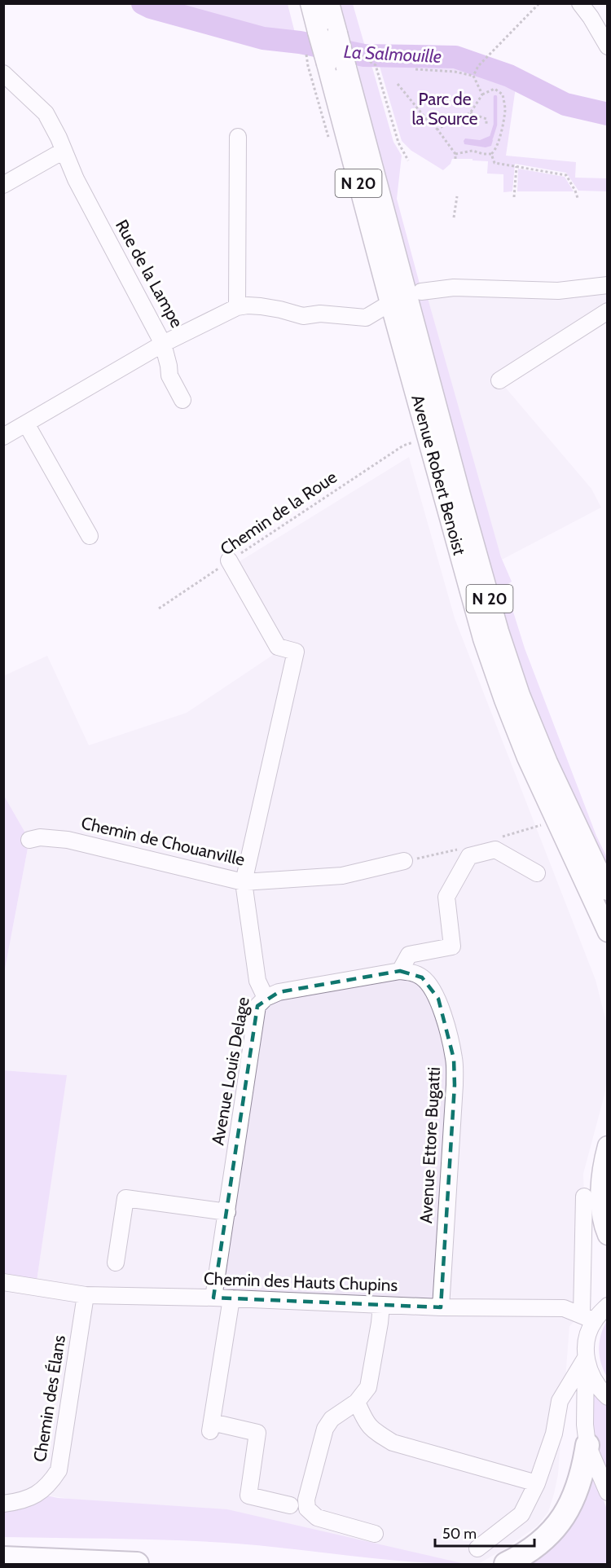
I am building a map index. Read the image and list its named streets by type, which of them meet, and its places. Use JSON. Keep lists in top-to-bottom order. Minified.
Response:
{"streets":{"main road":["N 20","Avenue Robert Benoist"],"street":["Rue de la Lampe","Chemin de Chouanville","Avenue Louis Delage","Avenue Ettore Bugatti","Chemin des Hauts Chupins","Chemin des Élans"],"path":["Chemin de la Roue"]},"crossings":[["Rue de la Lampe","Avenue Robert Benoist"],["Chemin de la Roue","Avenue Louis Delage"],["Chemin de Chouanville","Avenue Louis Delage"],["Avenue Louis Delage","Avenue Ettore Bugatti"],["Avenue Louis Delage","Chemin des Hauts Chupins"],["Avenue Ettore Bugatti","Chemin des Hauts Chupins"],["Chemin des Hauts Chupins","Chemin des Élans"]],"water":["La Salmouille"],"parks":["Parc de la Source"],"scale_bar":"50 m"}
